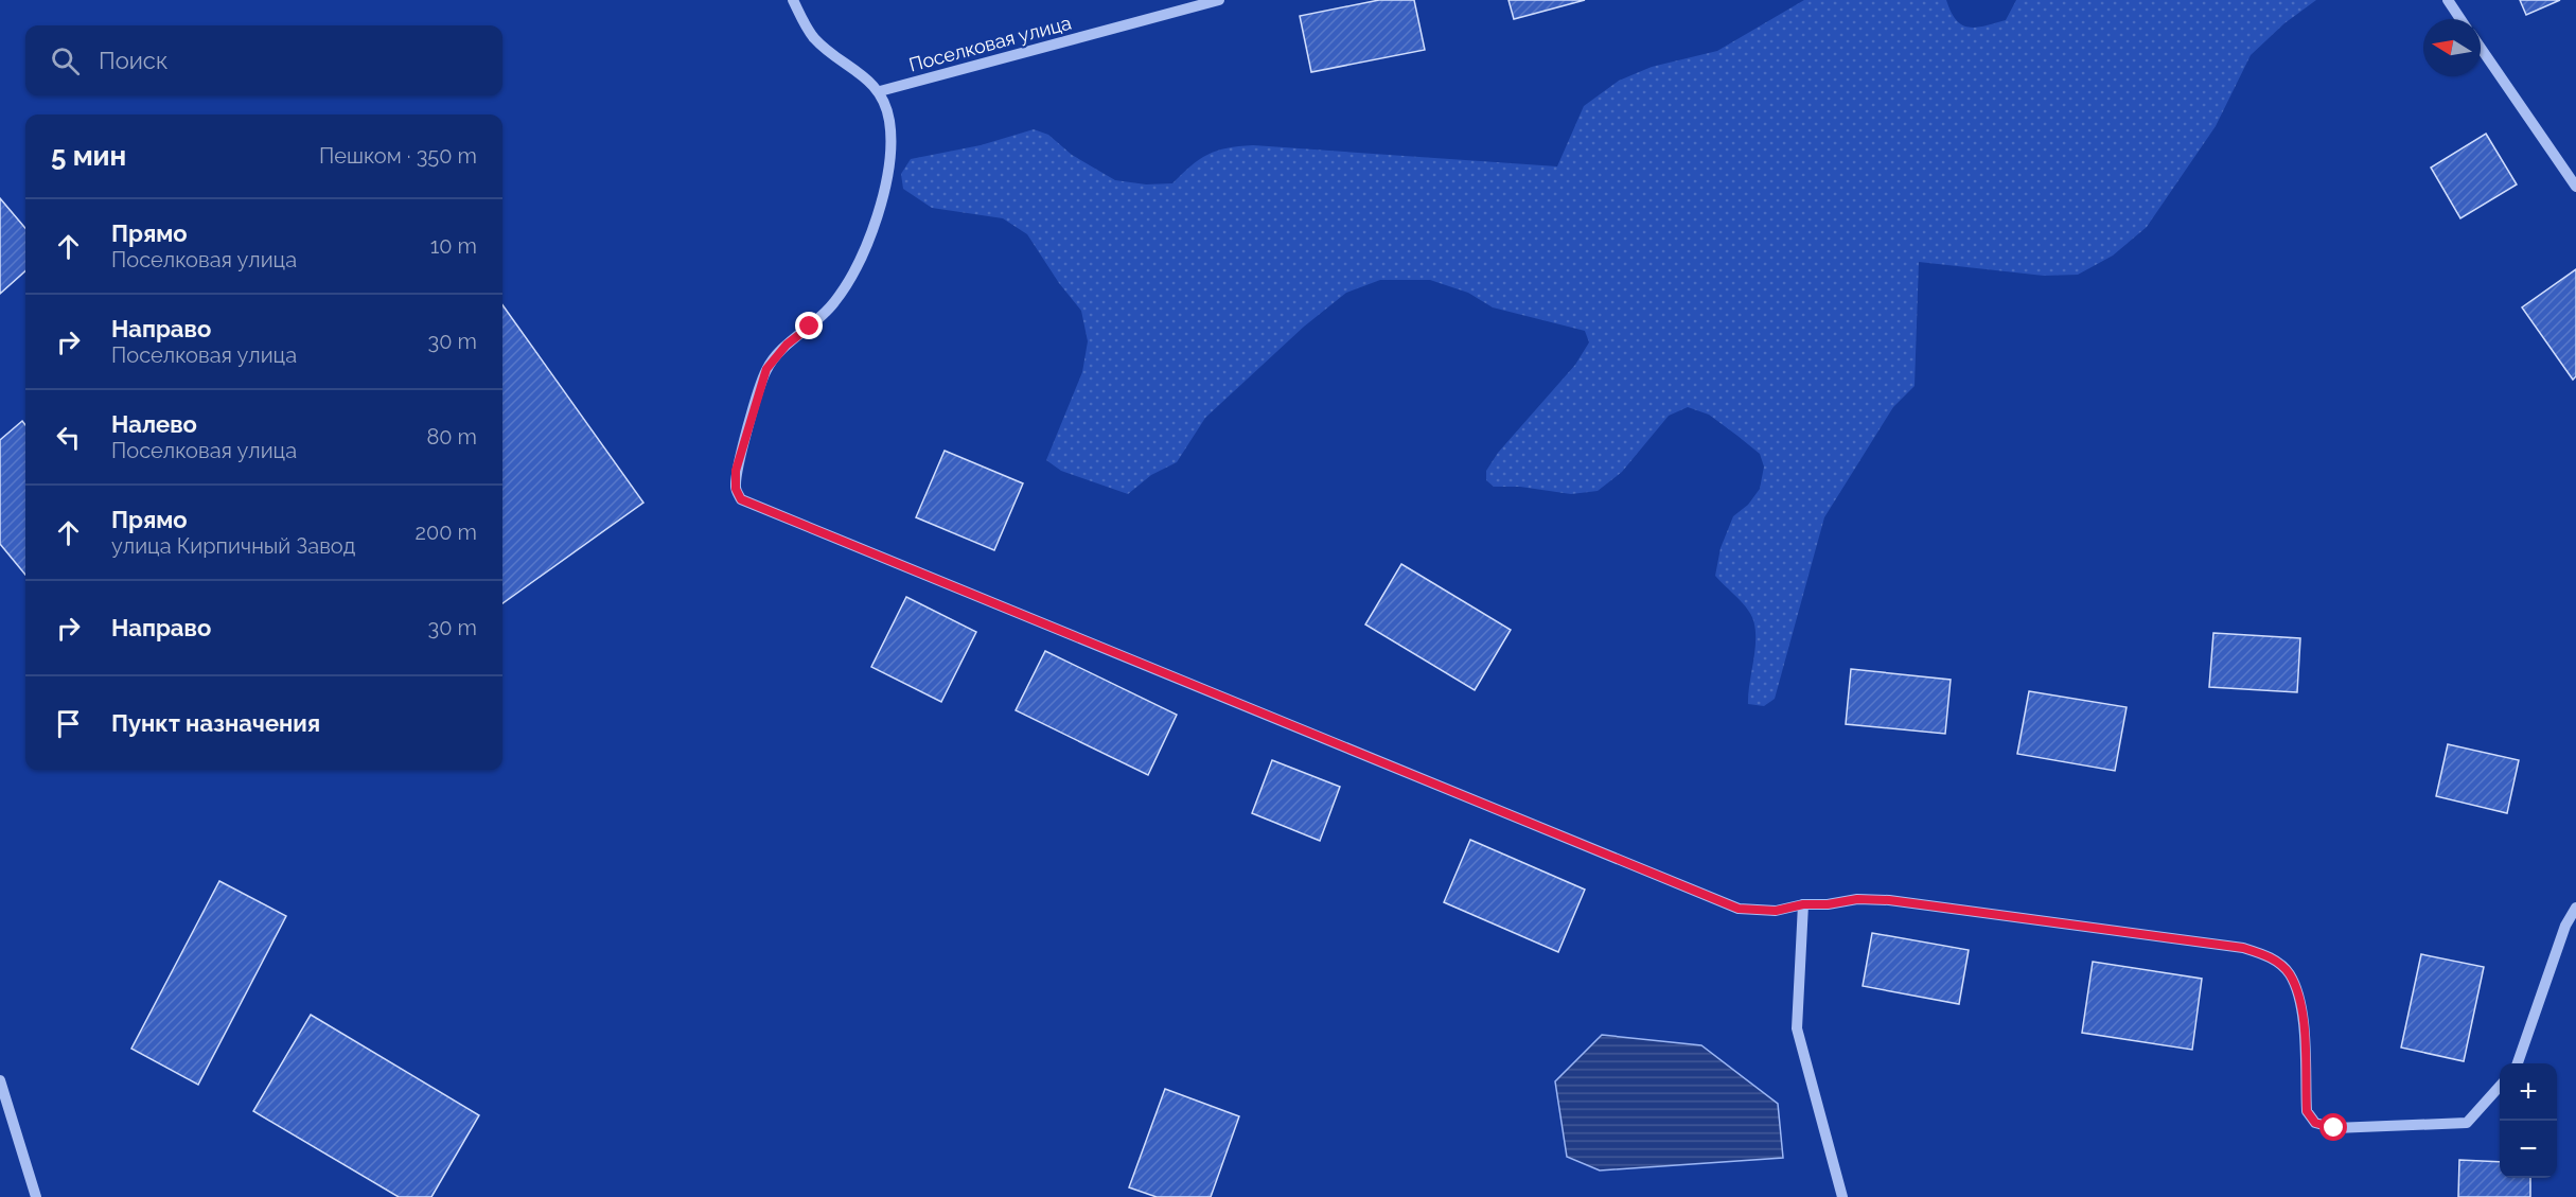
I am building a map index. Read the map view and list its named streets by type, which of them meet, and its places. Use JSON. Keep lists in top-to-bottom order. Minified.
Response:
{"streets":{"street":["Поселковая улица"]},"north":"left","page":{"search":"Поиск","heading":["5 мин","Пешком · 350 m"],"list":[["Прямо","Поселковая улица","10 m"],["Направо","Поселковая улица","30 m"],["Налево","Поселковая улица","80 m"],["Прямо","улица Кирпичный Завод","200 m"],["Направо","30 m"],"Пункт назначения"],"map_buttons":["+","−"]}}
